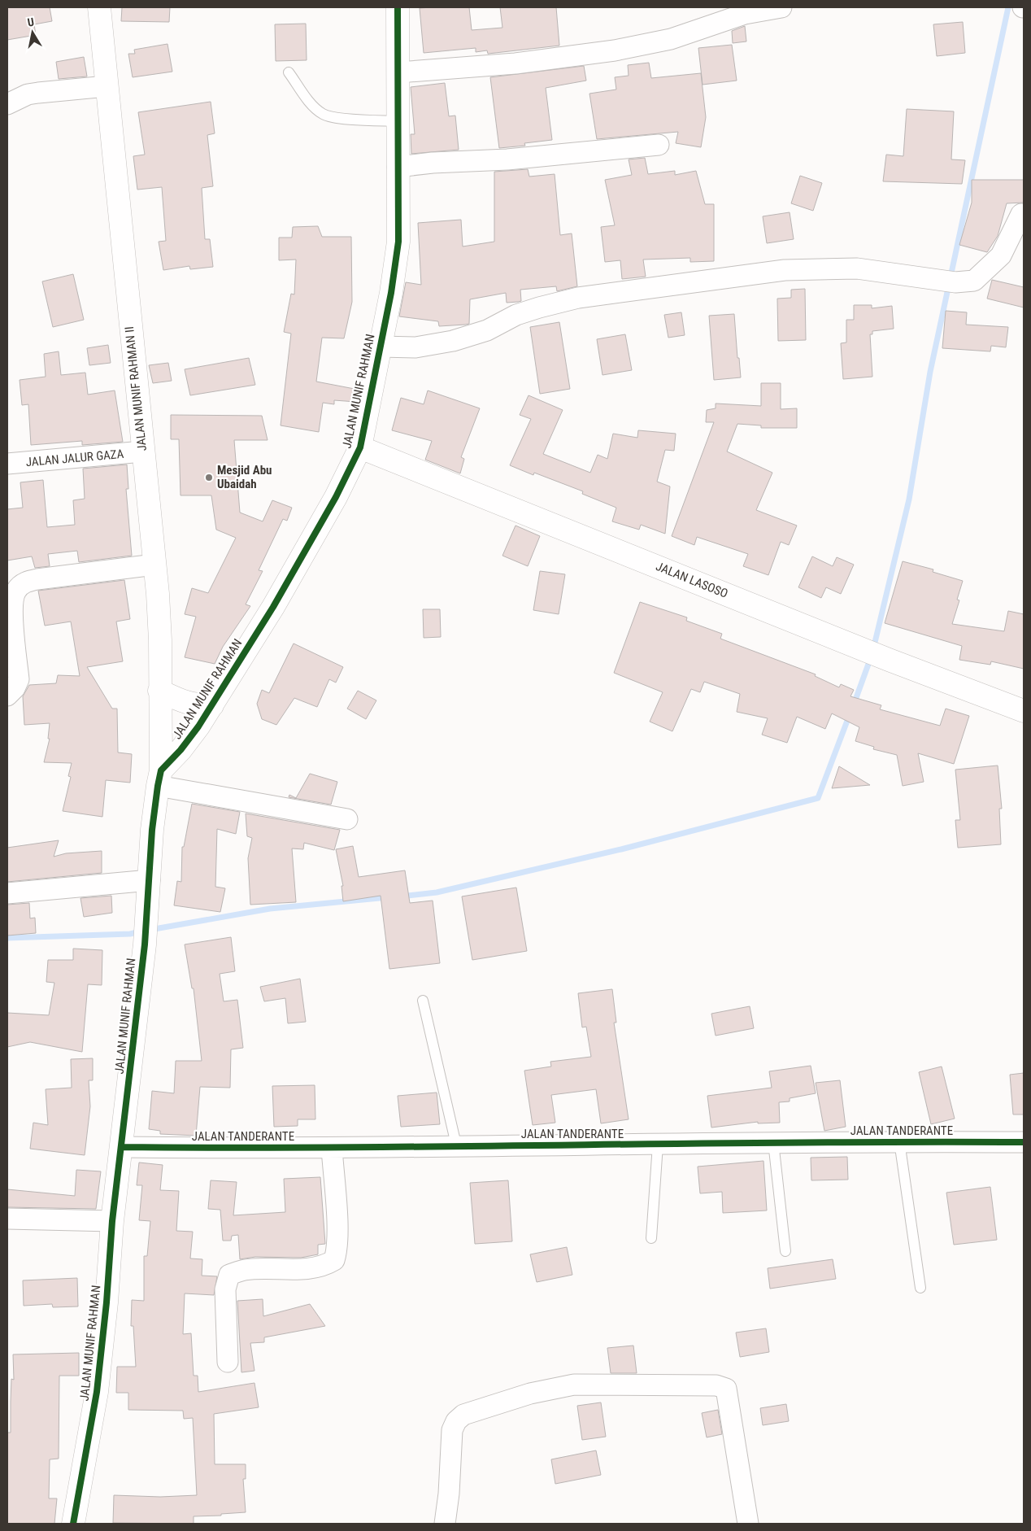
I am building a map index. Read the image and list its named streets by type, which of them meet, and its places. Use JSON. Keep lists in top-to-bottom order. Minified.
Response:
{"streets":{"street":["JALAN MUNIF RAHMAN II","JALAN MUNIF RAHMAN","JALAN JALUR GAZA","JALAN LASOSO","JALAN TANDERANTE"]},"crossings":[["JALAN MUNIF RAHMAN II","JALAN MUNIF RAHMAN"],["JALAN MUNIF RAHMAN II","JALAN JALUR GAZA"],["JALAN MUNIF RAHMAN","JALAN LASOSO"],["JALAN MUNIF RAHMAN","JALAN TANDERANTE"]],"places":["Mesjid Abu Ubaidah"],"north":"top"}
